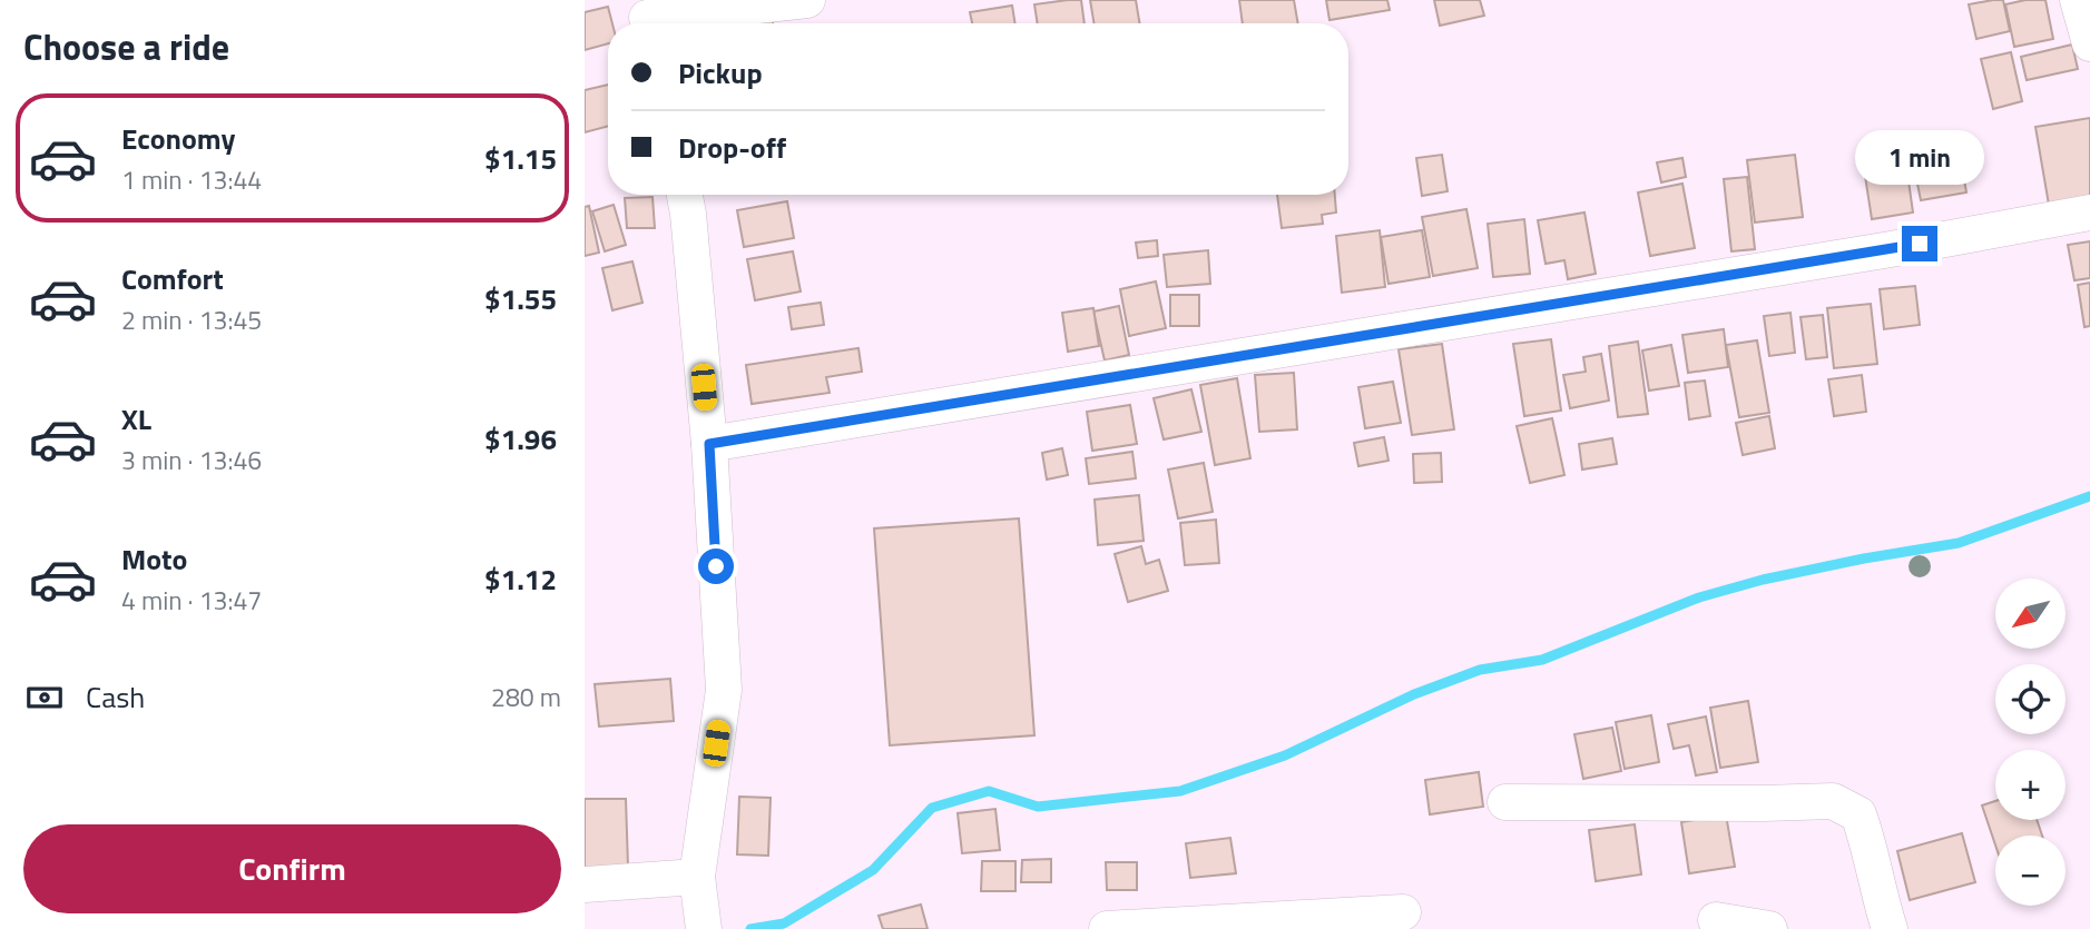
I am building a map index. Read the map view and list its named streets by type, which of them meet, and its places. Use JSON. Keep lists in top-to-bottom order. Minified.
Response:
{"north":"bottom left","page":{"heading":"Choose a ride","banner":["Pickup","Drop-off"],"list":[{"name":"Economy","note":"1 min · 13:44","value":"$1.15"},{"name":"Comfort","note":"2 min · 13:45","value":"$1.55"},{"name":"XL","note":"3 min · 13:46","value":"$1.96"},{"name":"Moto","note":"4 min · 13:47","value":"$1.12"}],"bubble":"1 min","map_buttons":["+","−"],"pay":["Cash","280 m"],"buttons":"Confirm"}}
